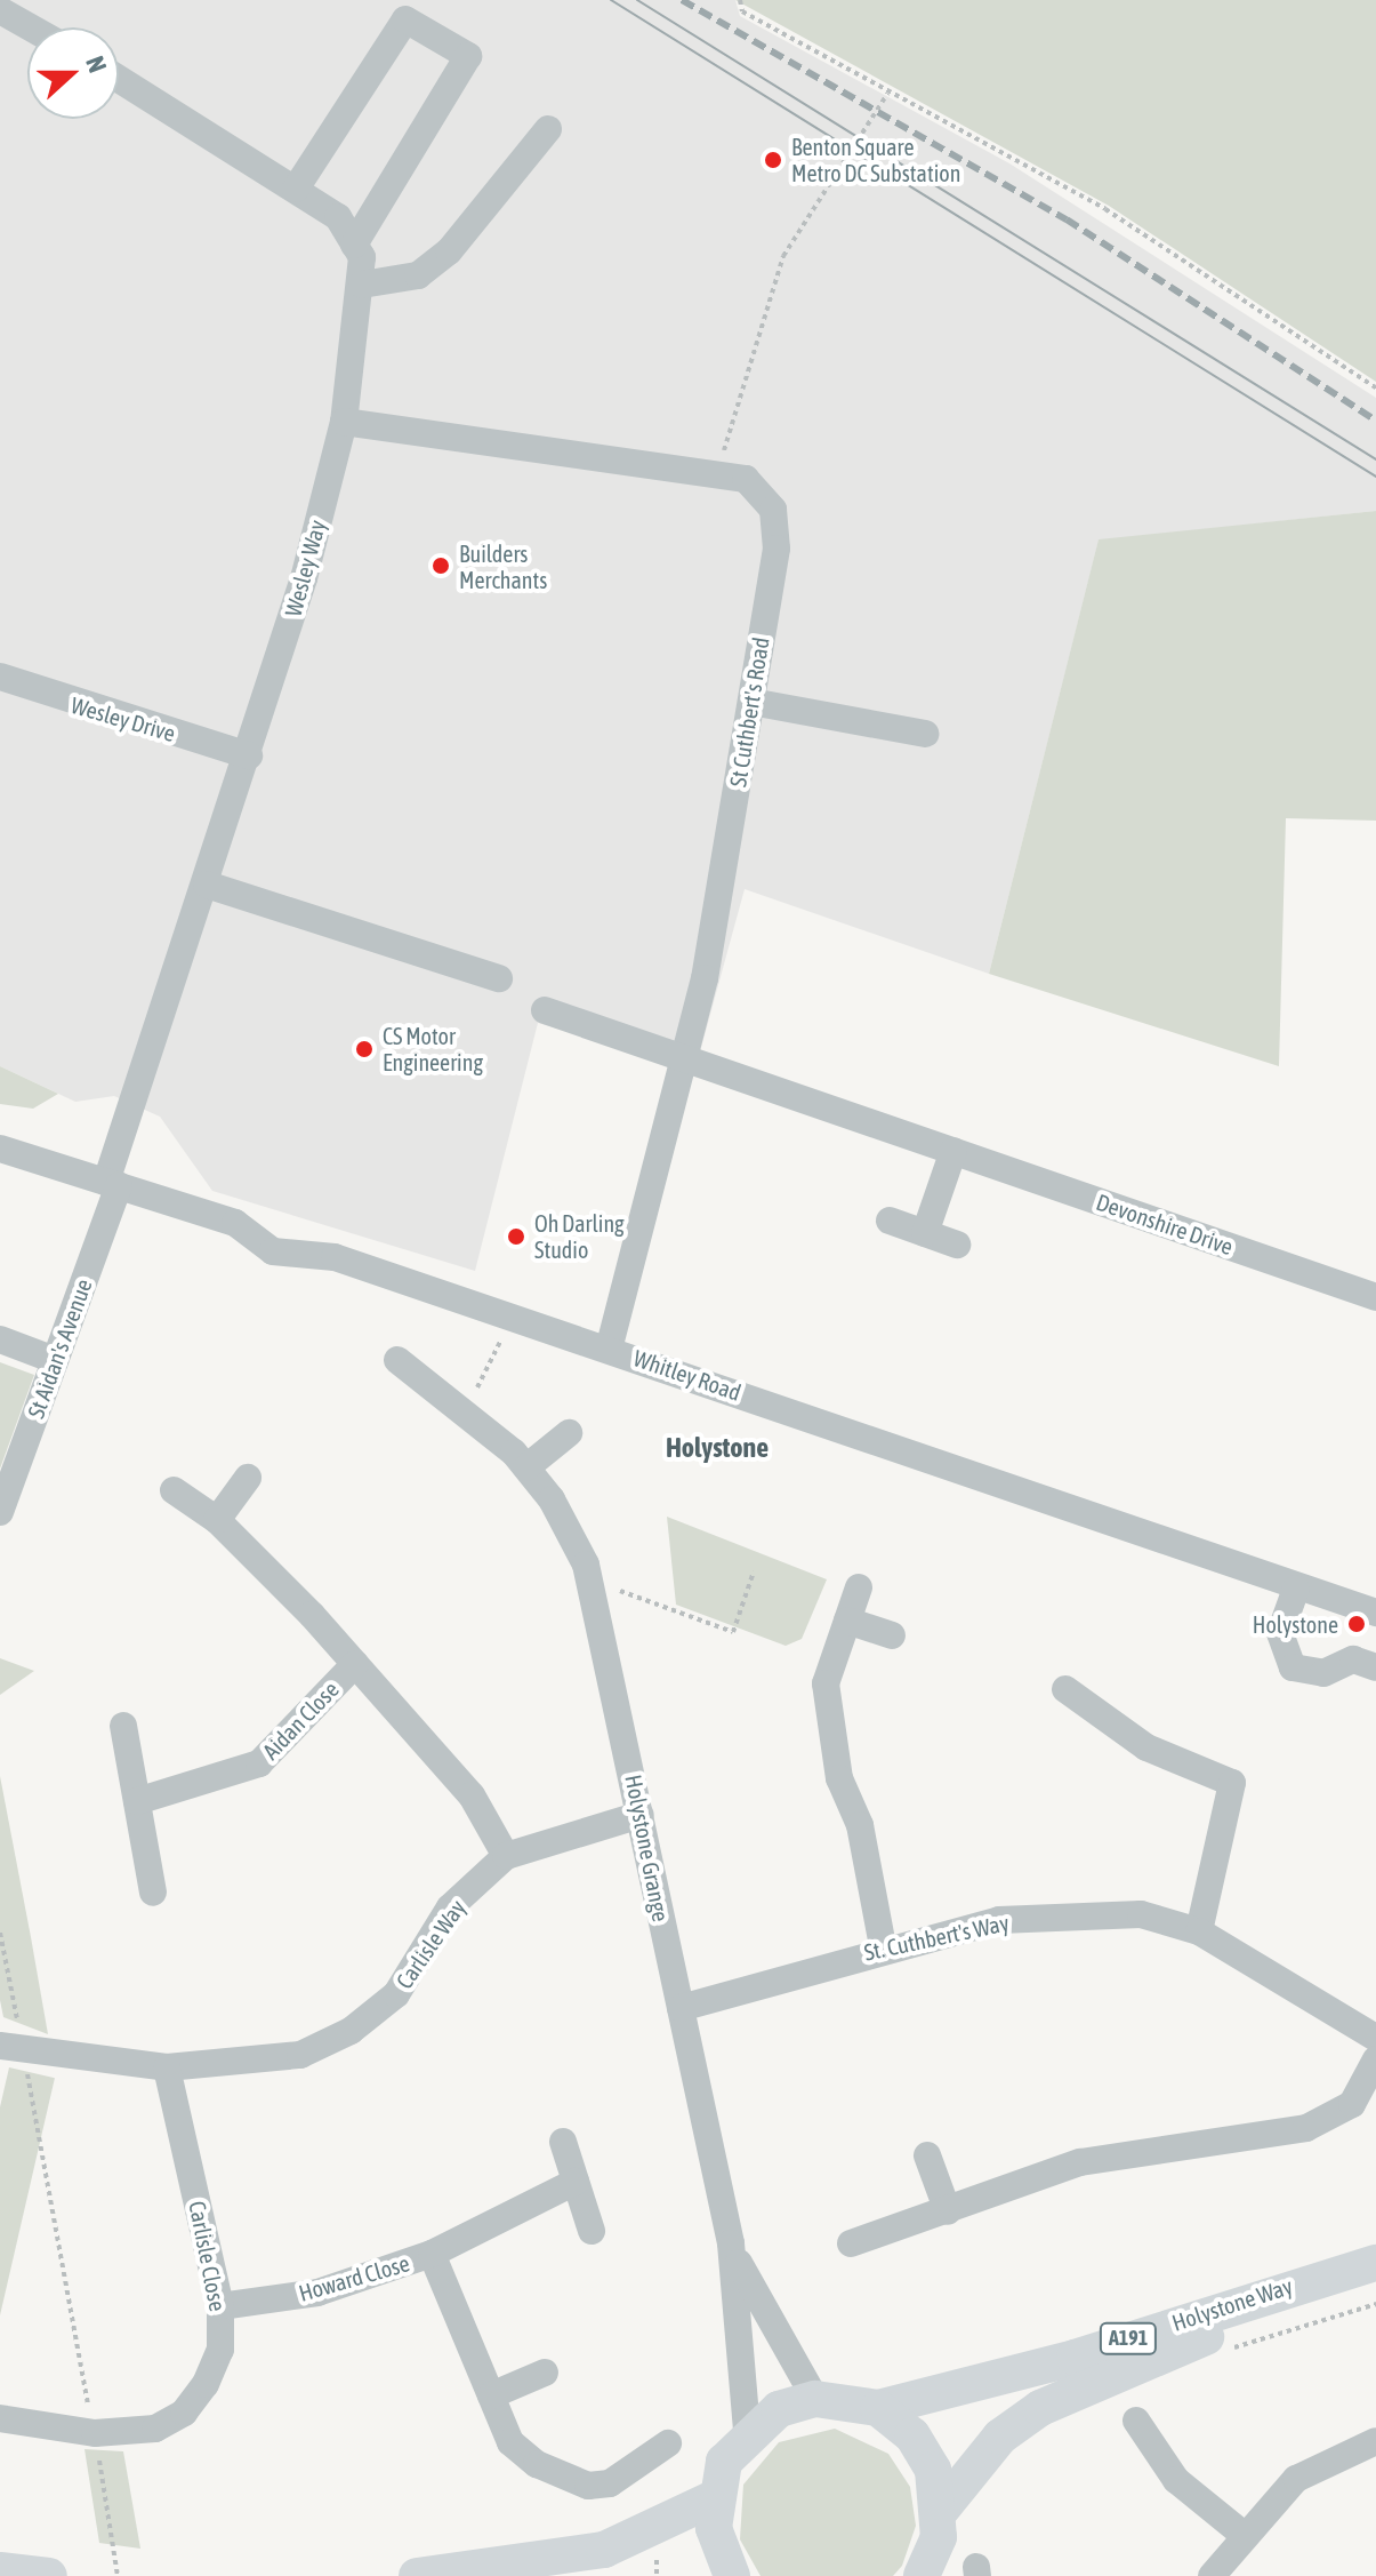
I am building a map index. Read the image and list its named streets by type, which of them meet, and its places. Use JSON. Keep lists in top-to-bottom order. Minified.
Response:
{"streets":{"main road":["Holystone Way","A191"],"street":["Wesley Way","St Cuthbert's Road","Wesley Drive","Devonshire Drive","St Aidan's Avenue","Whitley Road","Aidan Close","Holystone Grange","St. Cuthbert's Way","Carlisle Way","Carlisle Close","Howard Close"]},"crossings":[["Wesley Way","St Cuthbert's Road"],["Wesley Way","Wesley Drive"],["Wesley Way","St Aidan's Avenue"],["Wesley Way","Whitley Road"],["St Cuthbert's Road","Devonshire Drive"],["St Cuthbert's Road","Whitley Road"],["St Aidan's Avenue","Whitley Road"],["Aidan Close","Carlisle Way"],["Holystone Grange","St. Cuthbert's Way"],["Holystone Grange","Carlisle Way"],["Holystone Grange","Holystone Way"],["Carlisle Way","Carlisle Close"],["Carlisle Close","Howard Close"]],"districts":["Holystone"],"places":["Benton Square Metro DC Substation","Builders Merchants","CS Motor Engineering","Oh Darling Studio","Holystone"],"north":"right"}
